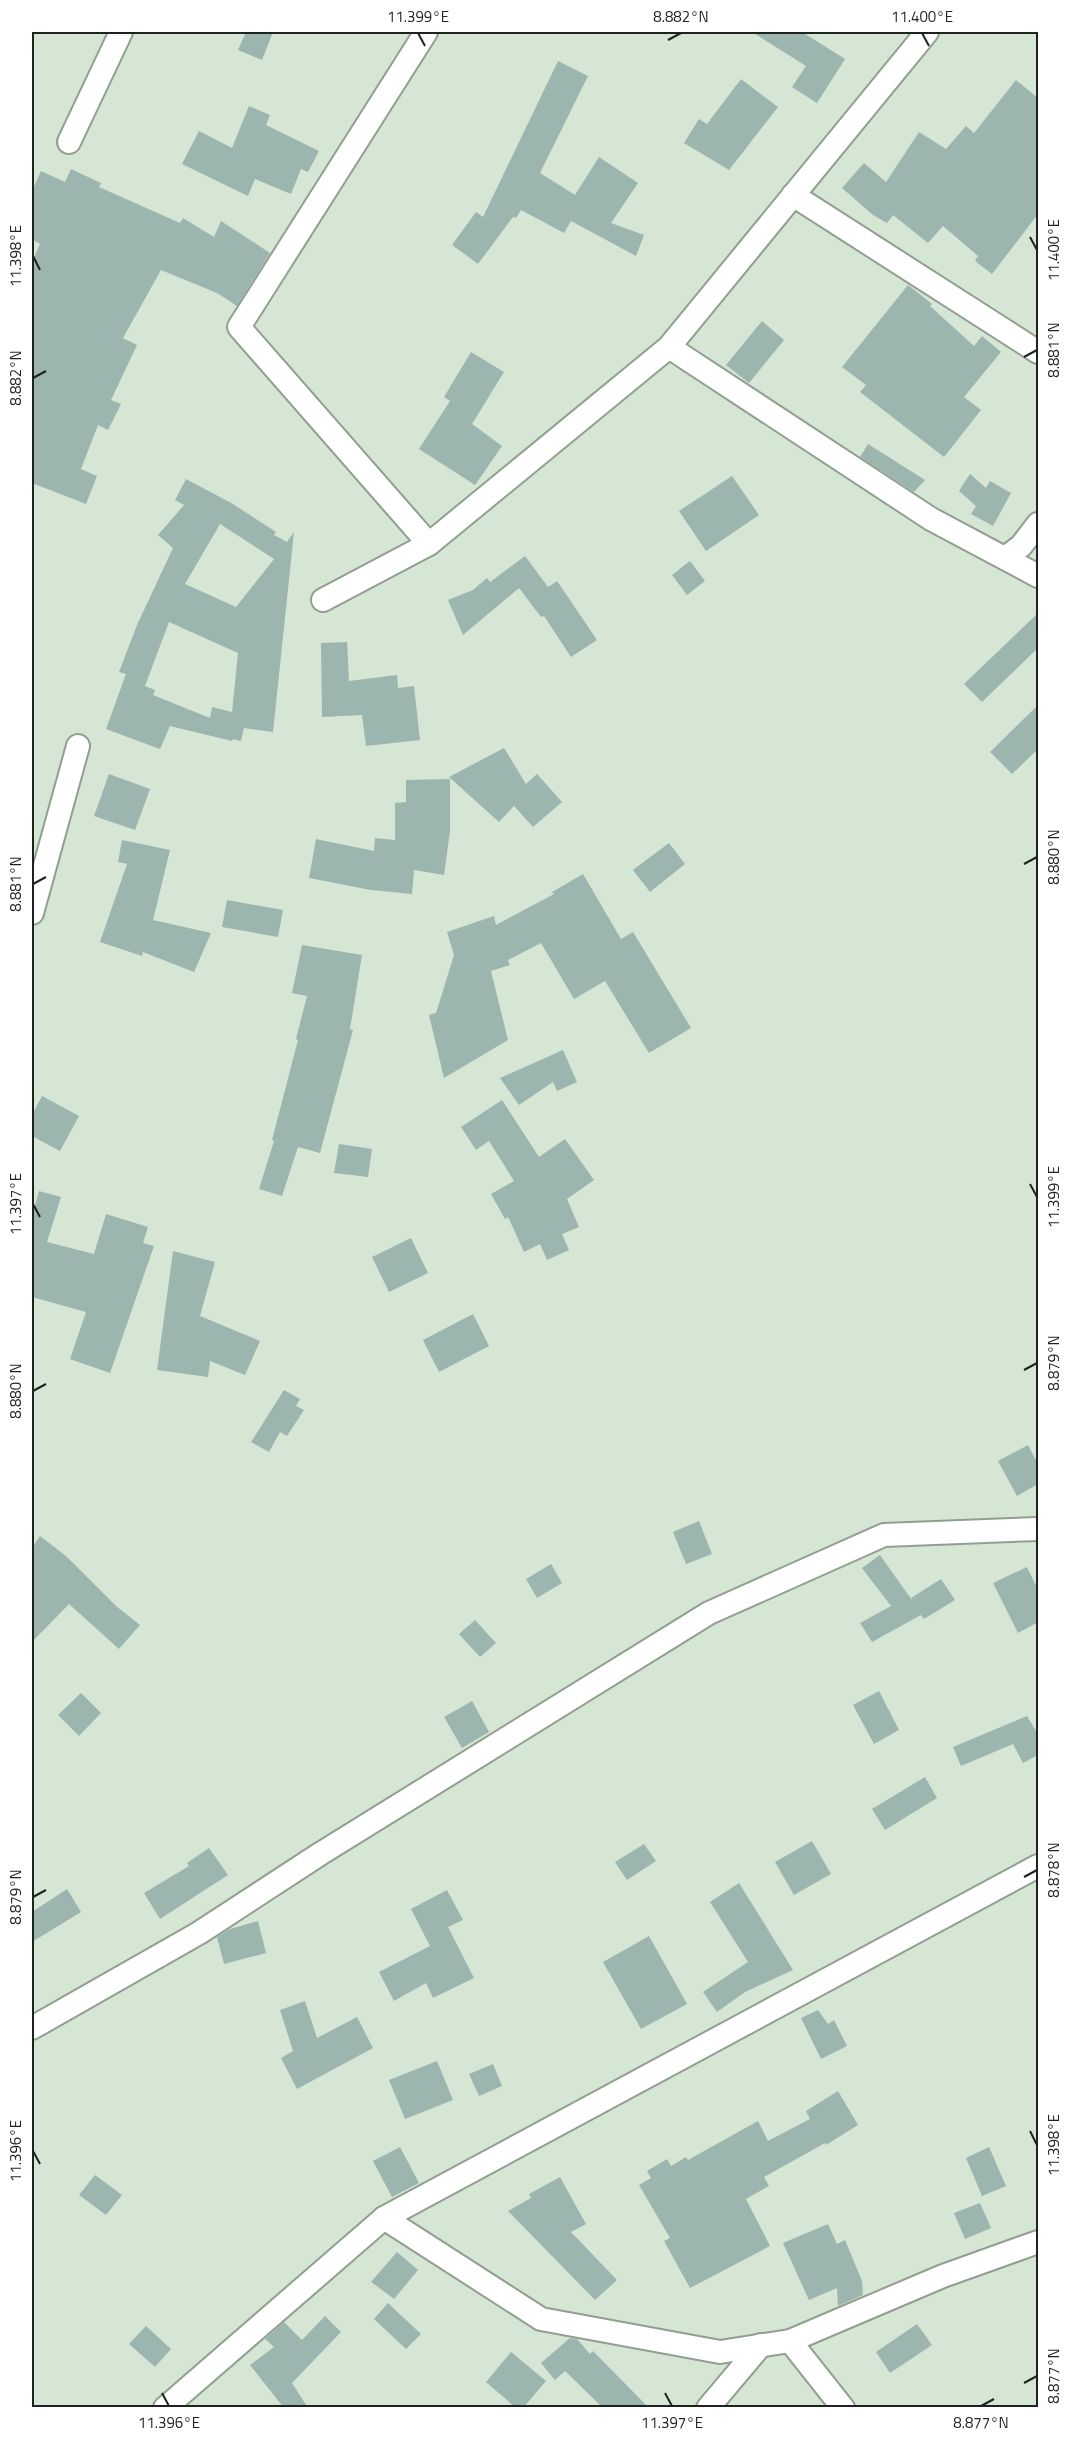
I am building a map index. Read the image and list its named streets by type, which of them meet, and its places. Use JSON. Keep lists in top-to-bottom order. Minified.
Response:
{"coordinates":["11.399°E","8.882°N","11.400°E","11.398°E","8.881°N","8.880°N","11.397°E","8.879°N","8.878°N","11.396°E","8.877°N"]}
